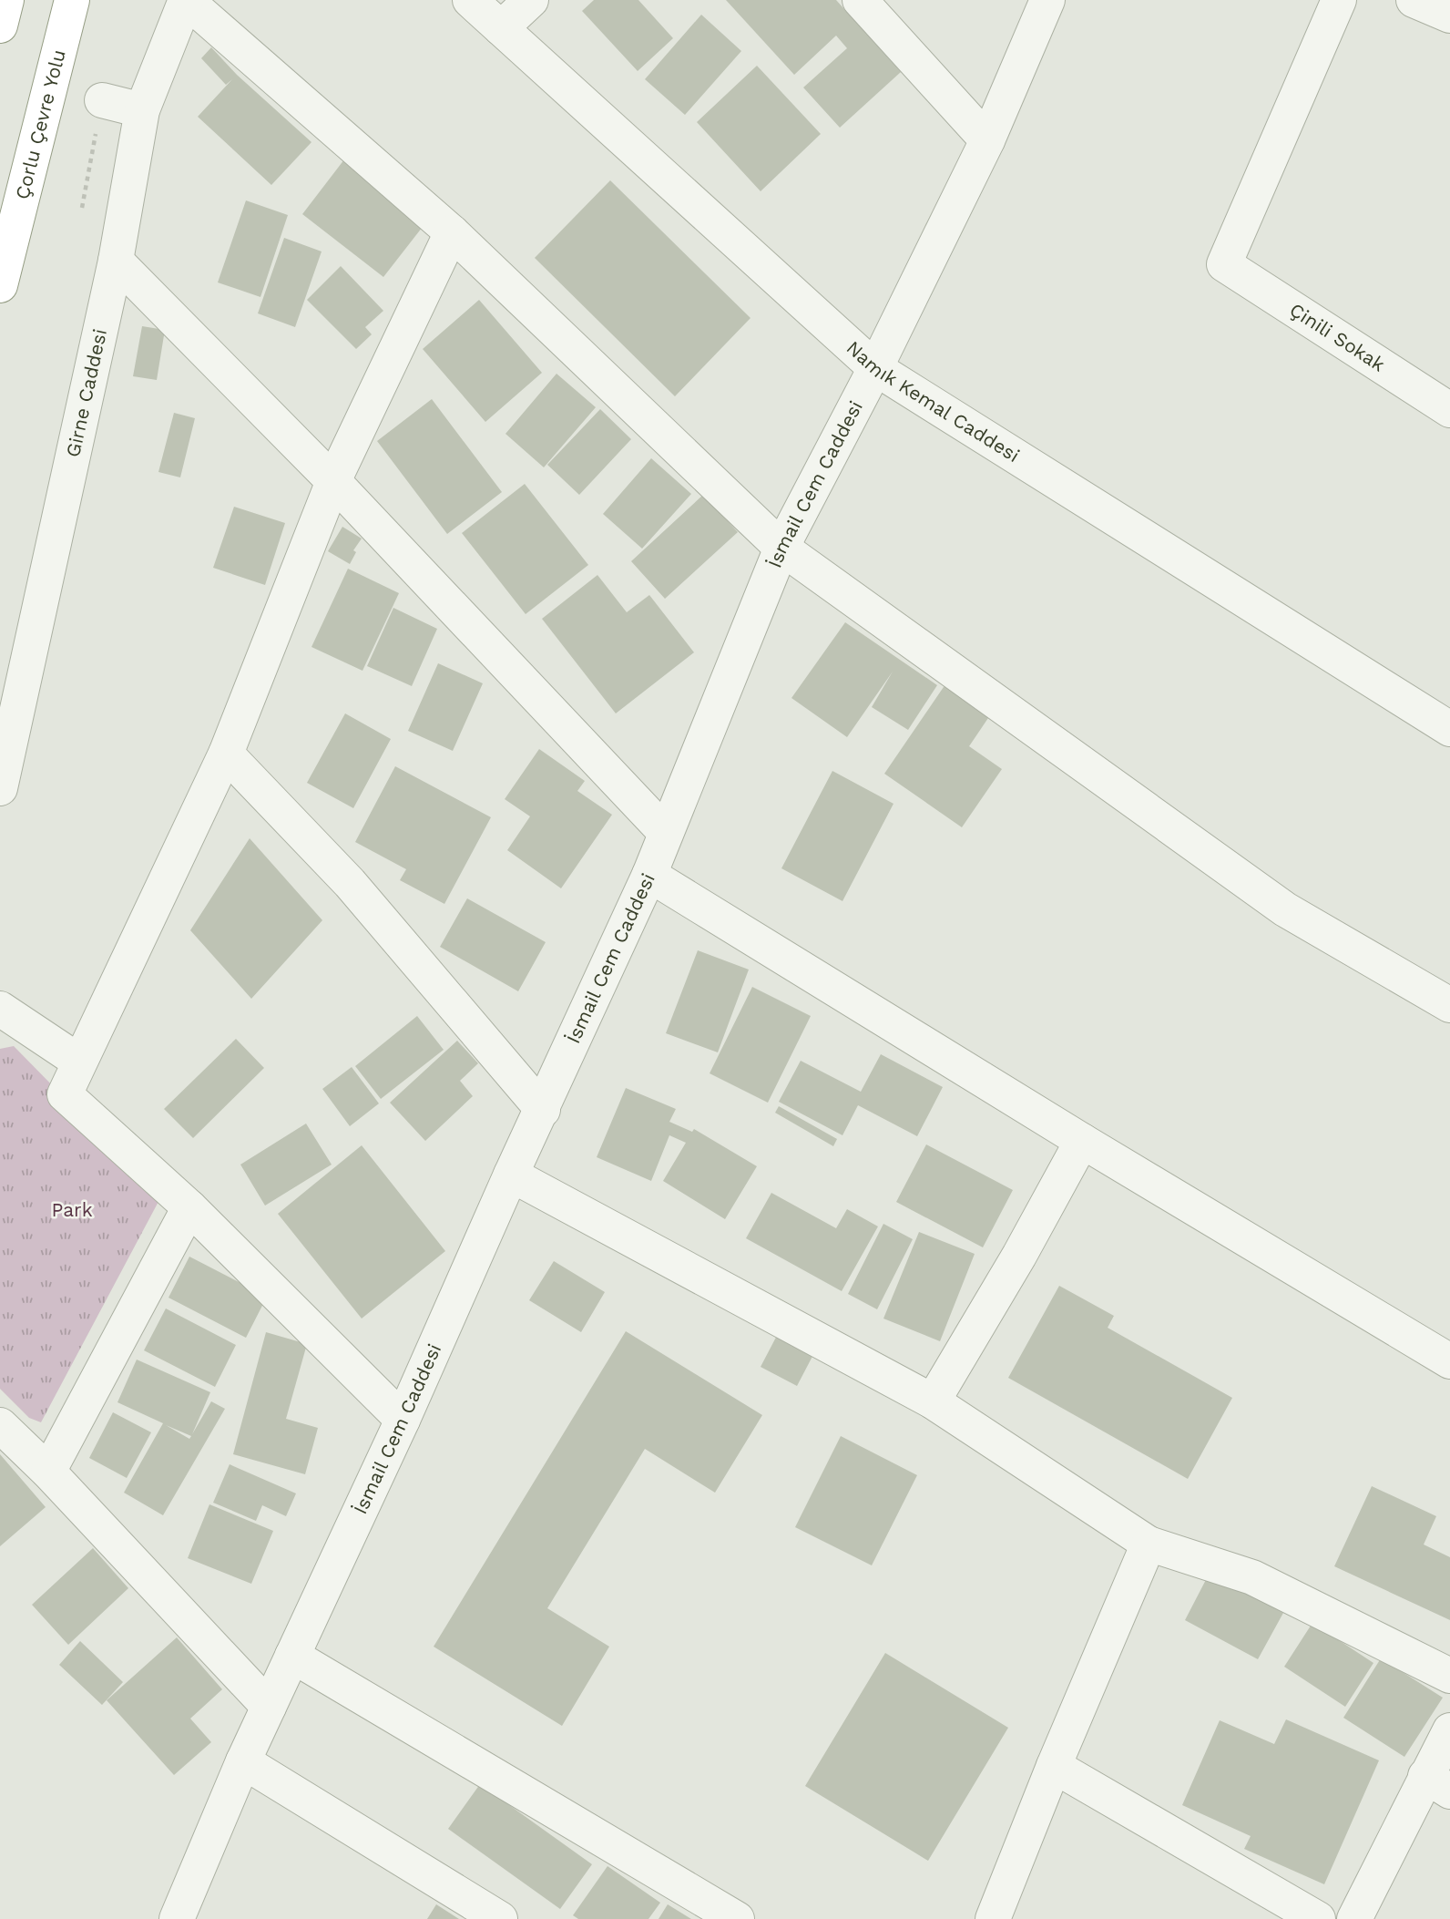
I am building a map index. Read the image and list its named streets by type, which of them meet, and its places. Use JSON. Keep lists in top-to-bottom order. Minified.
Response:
{"streets":{"highway":["Çorlu Çevre Yolu"],"street":["Çinili Sokak","Girne Caddesi","Namık Kemal Caddesi","İsmail Cem Caddesi"]},"crossings":[["Namık Kemal Caddesi","İsmail Cem Caddesi"]],"parks":["Park"]}
